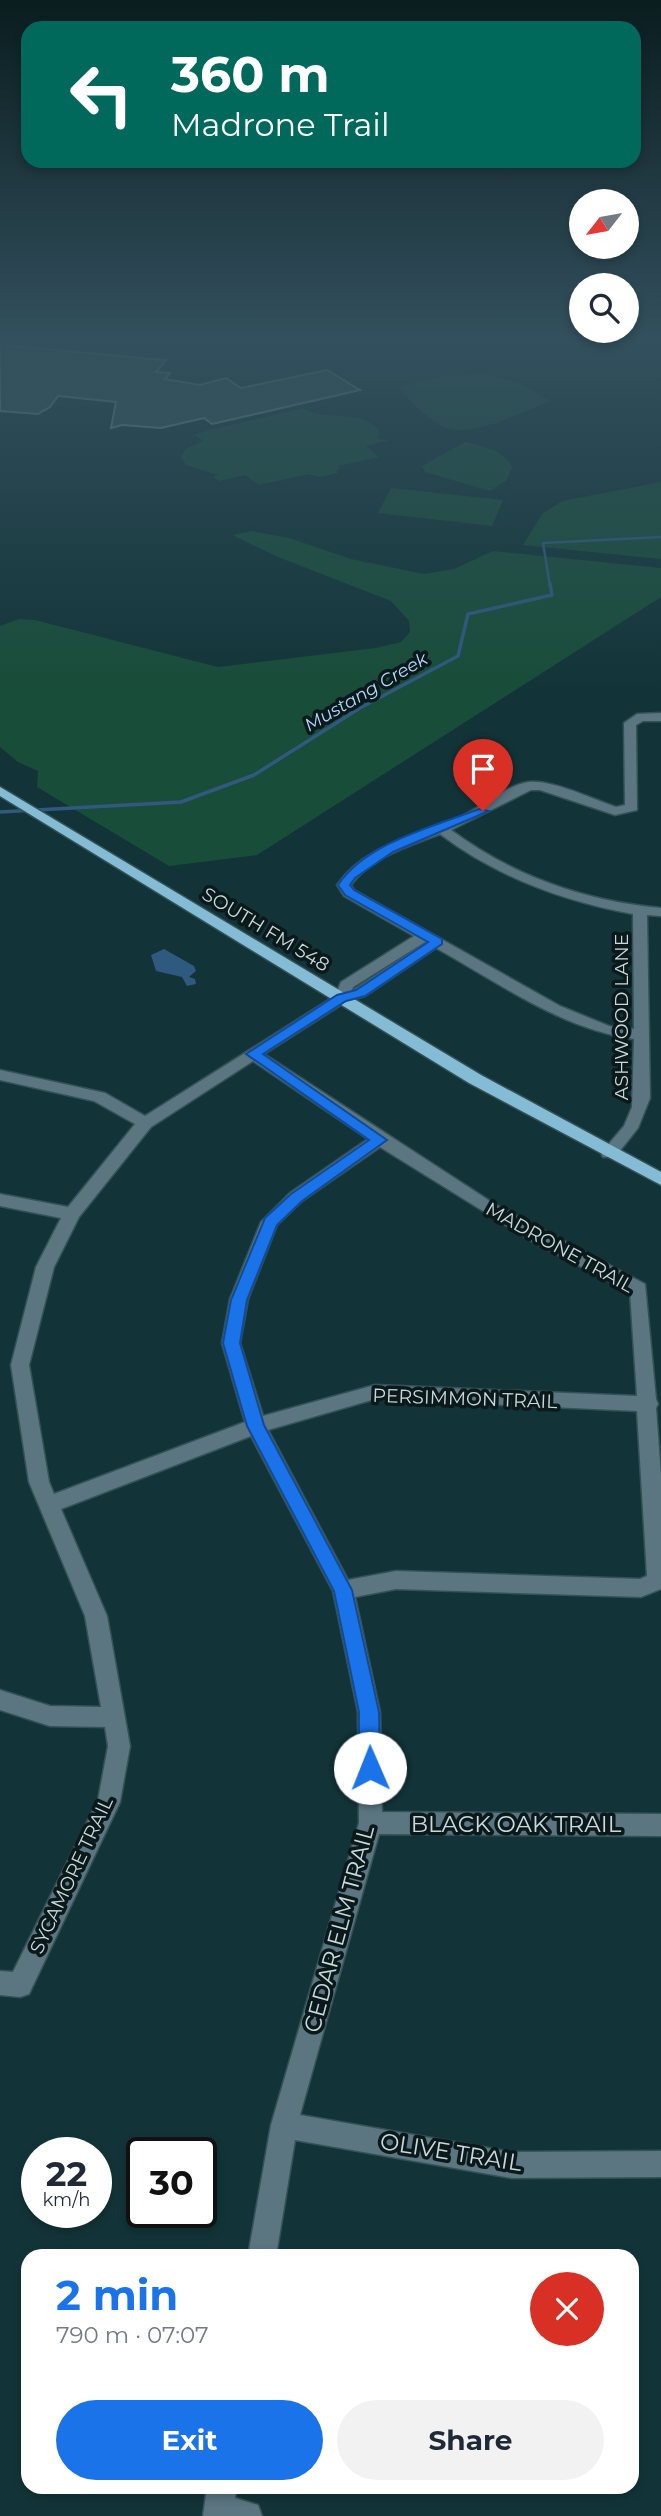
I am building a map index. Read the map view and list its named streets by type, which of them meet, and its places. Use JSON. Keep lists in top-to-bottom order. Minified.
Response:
{"streets":{"main road":["SOUTH FM 548"],"street":["ASHWOOD LANE","MADRONE TRAIL","PERSIMMON TRAIL","BLACK OAK TRAIL","SYCAMORE TRAIL","CEDAR ELM TRAIL","OLIVE TRAIL"]},"crossings":[["SOUTH FM 548","ASHWOOD LANE"],["SOUTH FM 548","SYCAMORE TRAIL"],["MADRONE TRAIL","PERSIMMON TRAIL"],["MADRONE TRAIL","SYCAMORE TRAIL"],["MADRONE TRAIL","CEDAR ELM TRAIL"],["PERSIMMON TRAIL","SYCAMORE TRAIL"],["PERSIMMON TRAIL","CEDAR ELM TRAIL"],["BLACK OAK TRAIL","CEDAR ELM TRAIL"],["CEDAR ELM TRAIL","OLIVE TRAIL"]],"water":["Mustang Creek"],"north":"bottom left","page":{"turn":["360 m","Madrone Trail"],"speed":"22 km/h","limit":"30","heading":["2 min","790 m · 07:07"],"buttons":["Exit","Share"]}}
